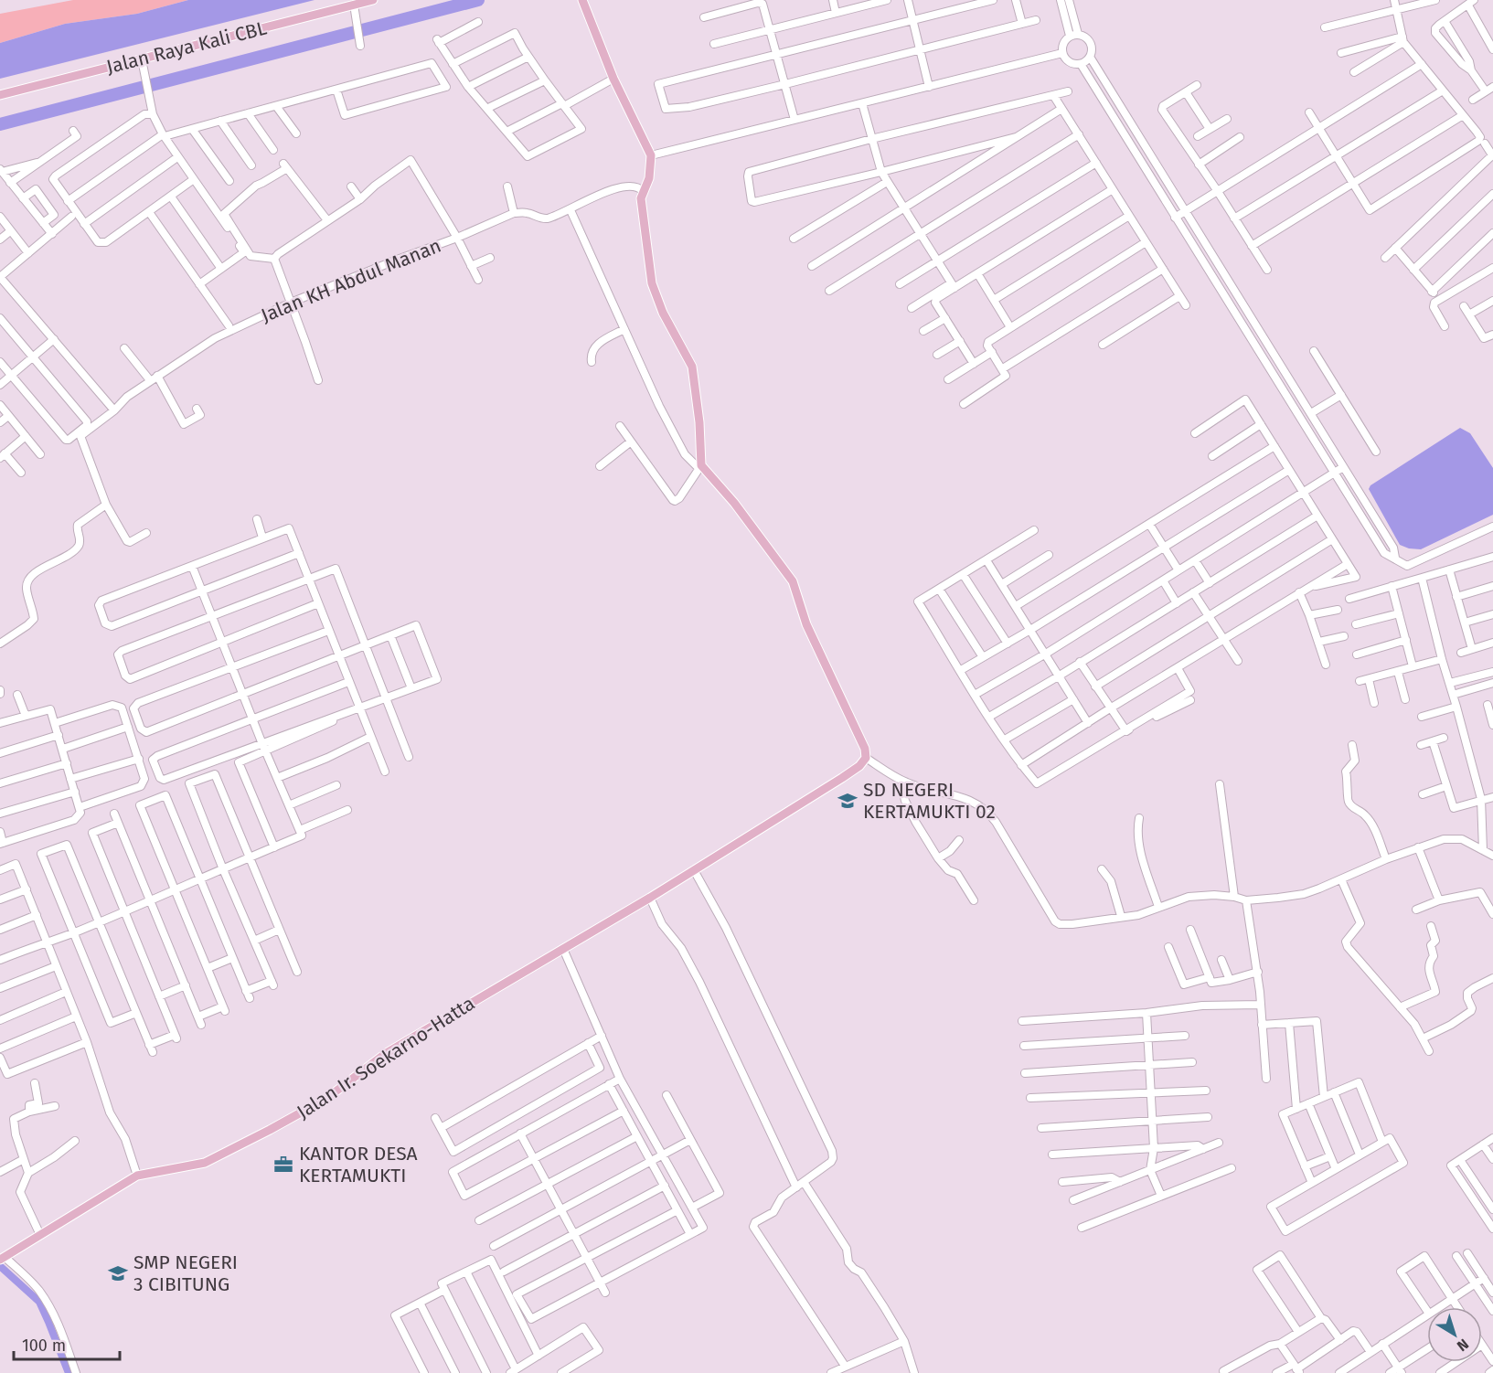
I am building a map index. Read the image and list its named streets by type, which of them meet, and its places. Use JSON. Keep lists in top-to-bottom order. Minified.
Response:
{"streets":{"main road":["Jalan Raya Kali CBL","Jalan Ir. Soekarno-Hatta"],"street":["Jalan KH Abdul Manan"]},"places":{"school or university":["SD NEGERI KERTAMUKTI 02","SMP NEGERI 3 CIBITUNG"],"office":["KANTOR DESA KERTAMUKTI"]},"scale_bar":"100 m","north":"bottom right"}
